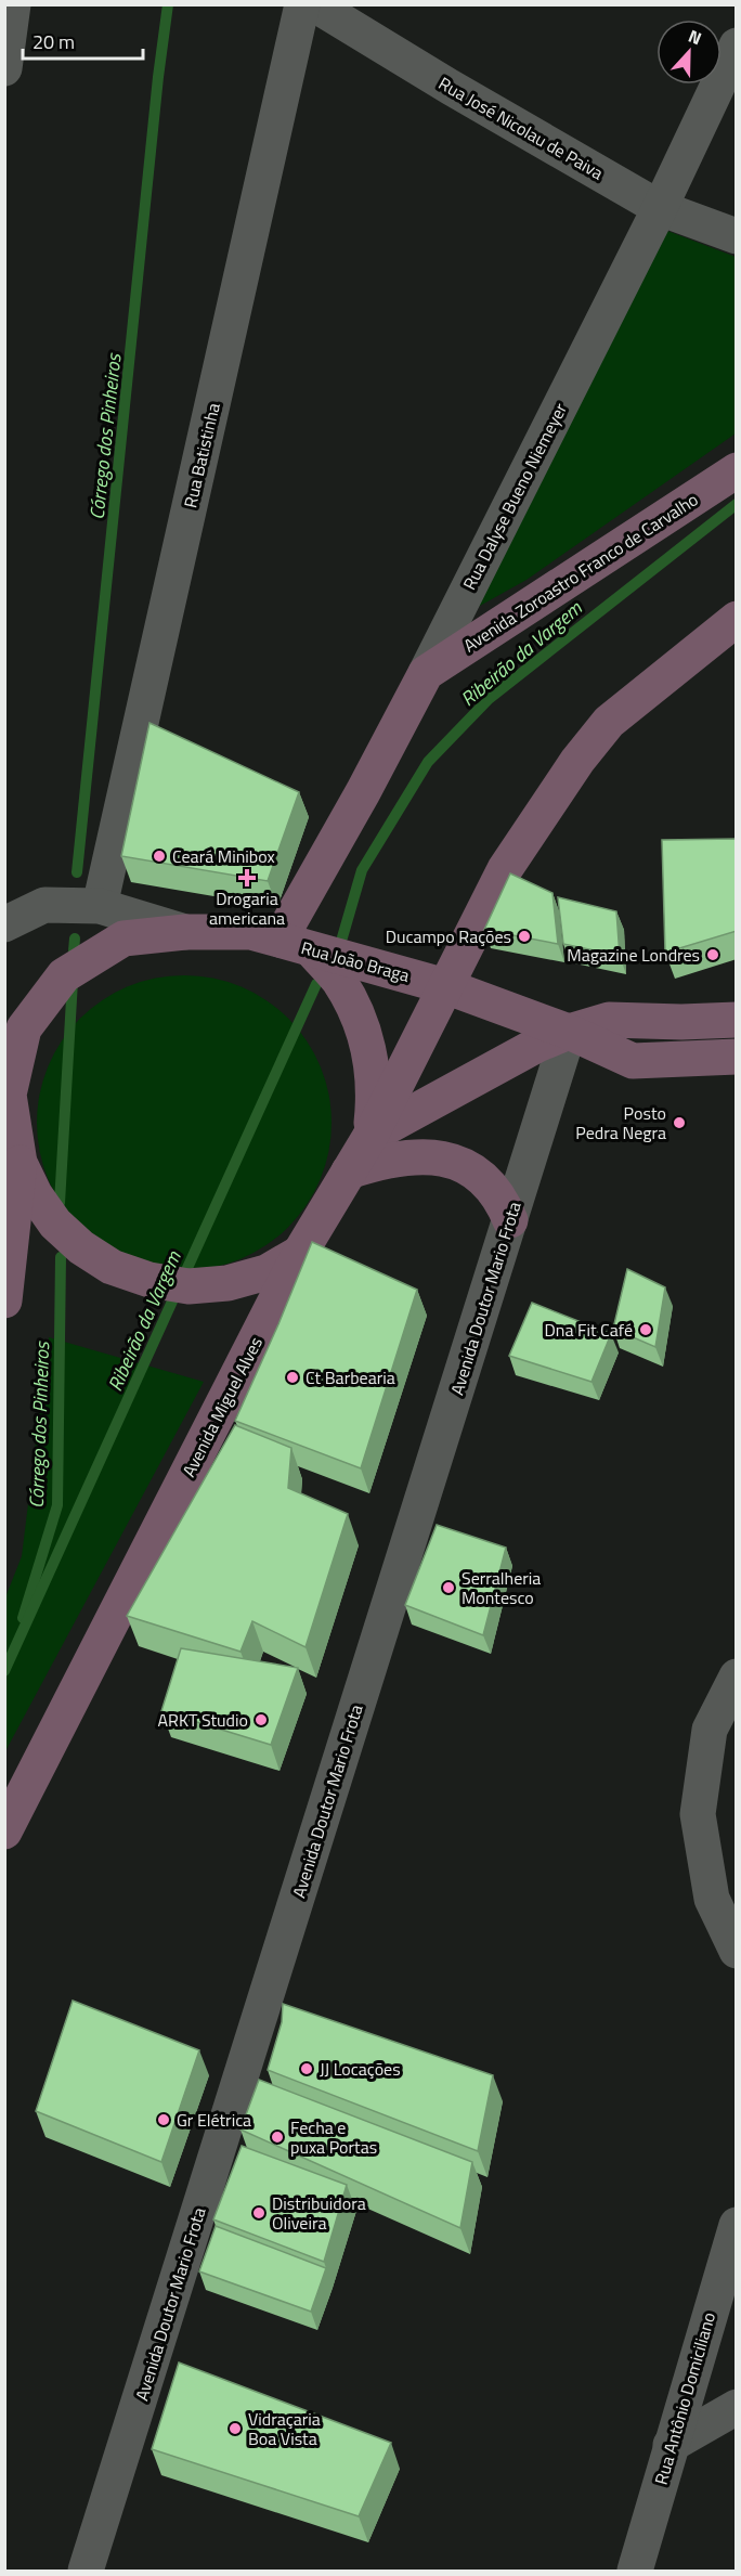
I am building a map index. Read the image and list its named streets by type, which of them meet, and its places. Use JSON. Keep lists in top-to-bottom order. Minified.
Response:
{"streets":{"main road":["Rua Dalyse Bueno Niemeyer","Avenida Zoroastro Franco de Carvalho","Rua João Braga","Avenida Miguel Alves"],"street":["Rua José Nicolau de Paiva","Rua Batistinha","Avenida Doutor Mario Frota","Rua Antônio Domiciliano"]},"crossings":[["Rua José Nicolau de Paiva","Rua Dalyse Bueno Niemeyer"],["Rua Dalyse Bueno Niemeyer","Avenida Zoroastro Franco de Carvalho"],["Rua Dalyse Bueno Niemeyer","Rua João Braga"],["Rua João Braga","Avenida Doutor Mario Frota"],["Rua João Braga","Avenida Miguel Alves"]],"water":["Córrego dos Pinheiros","Ribeirão da Vargem"],"places":{"other":["Ceará Minibox","Ducampo Rações","Magazine Londres","Posto Pedra Negra","Dna Fit Café","Ct Barbearia","Serralheria Montesco","ARKT Studio","JJ Locações","Gr Elétrica","Fecha e puxa Portas","Distribuidora Oliveira","Vidraçaria Boa Vista"],"health":["Drogaria americana"]},"scale_bar":"20 m","north":"top"}
